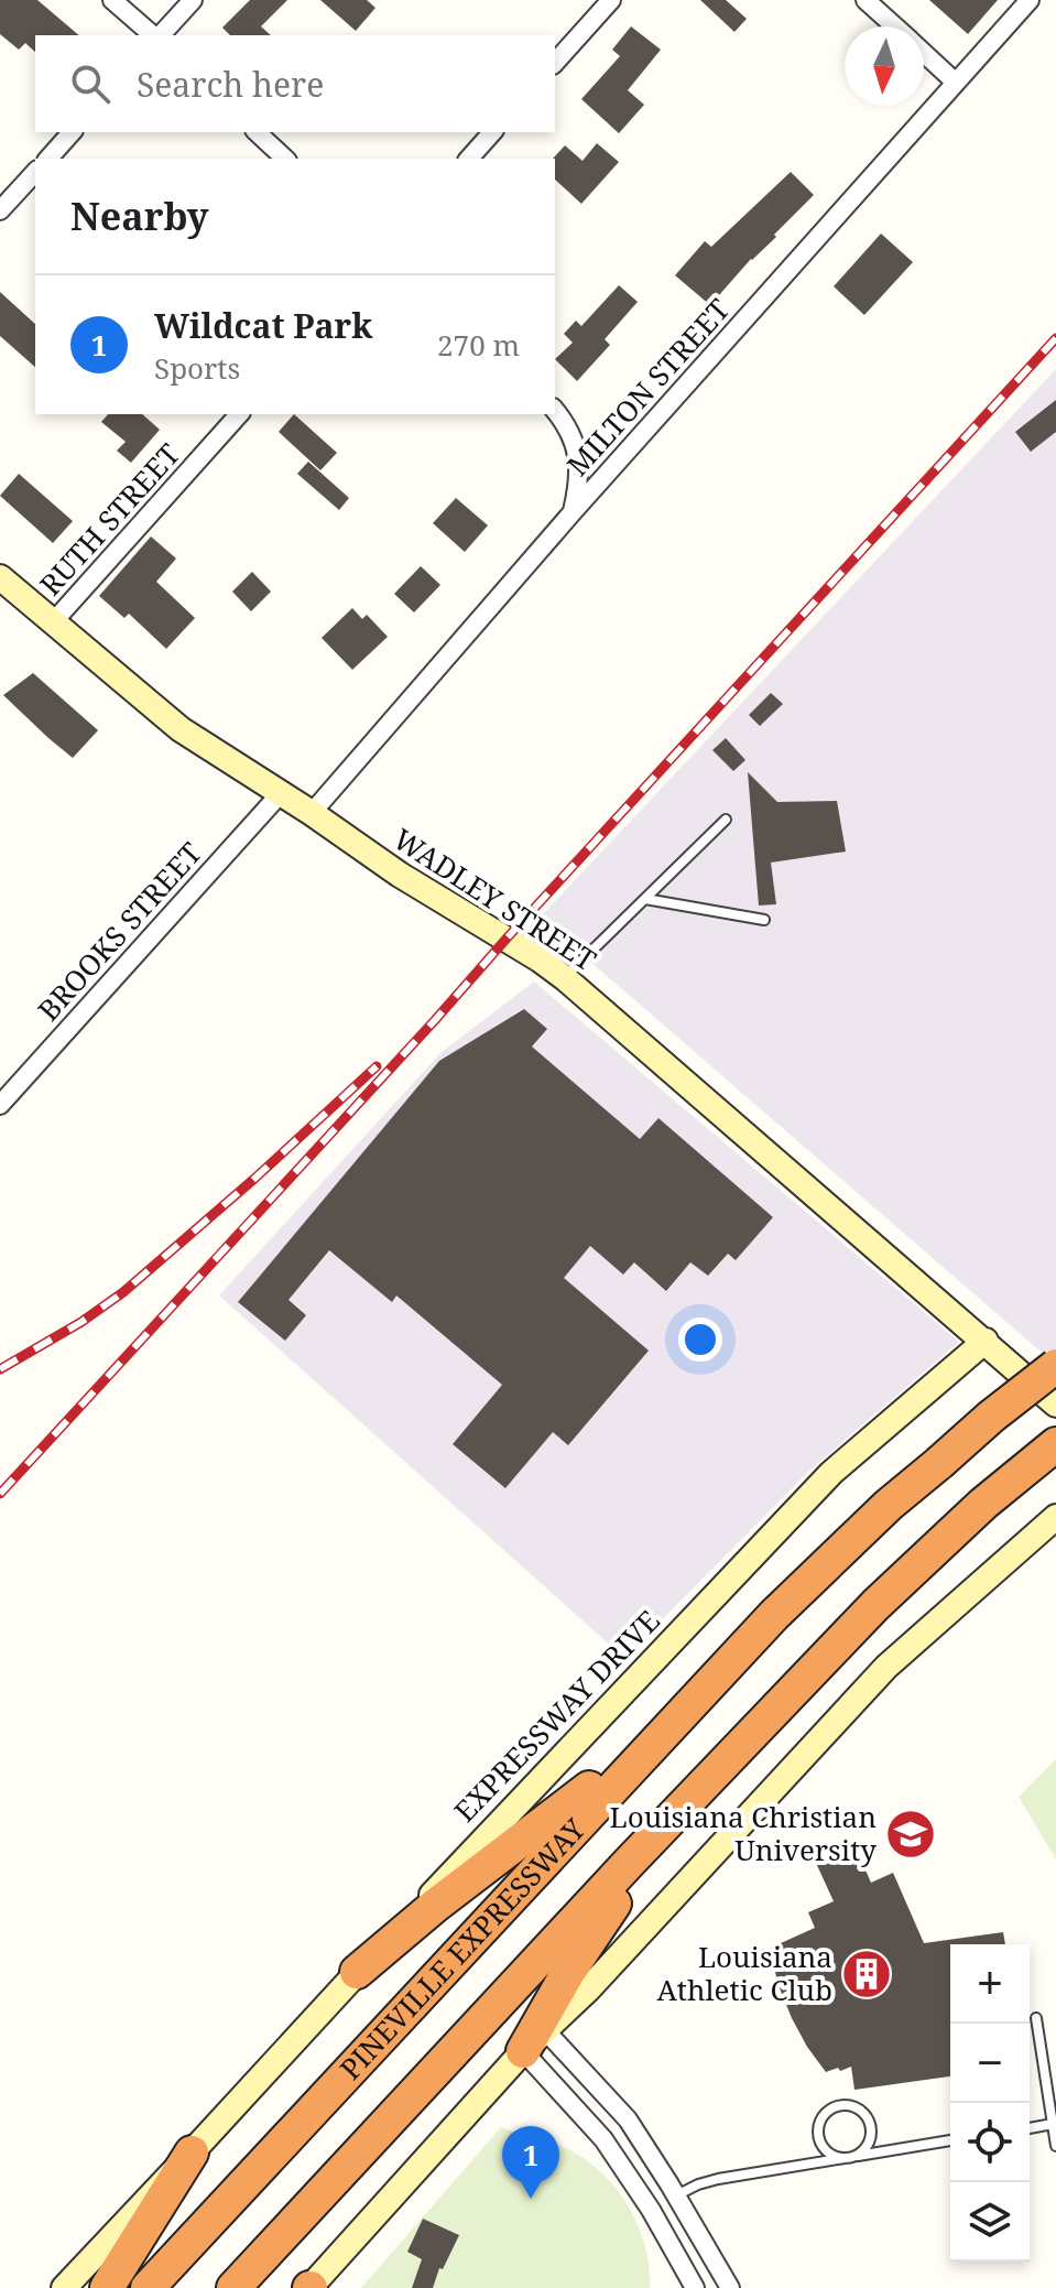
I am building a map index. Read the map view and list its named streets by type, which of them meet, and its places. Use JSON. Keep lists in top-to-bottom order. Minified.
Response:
{"streets":{"highway":["PINEVILLE EXPRESSWAY"],"main road":["WADLEY STREET","EXPRESSWAY DRIVE"],"street":["MILTON STREET","RUTH STREET","BROOKS STREET"]},"crossings":[["MILTON STREET","WADLEY STREET"],["RUTH STREET","WADLEY STREET"],["WADLEY STREET","BROOKS STREET"],["WADLEY STREET","EXPRESSWAY DRIVE"]],"places":{"school or university":["Louisiana Christian University"],"building":["Louisiana Athletic Club"]},"north":"bottom","page":{"search":"Search here","heading":"Nearby","list":[{"mark":"1","name":"Wildcat Park","note":"Sports","value":"270 m"}],"map_buttons":["+","−"],"pins":"1"}}
